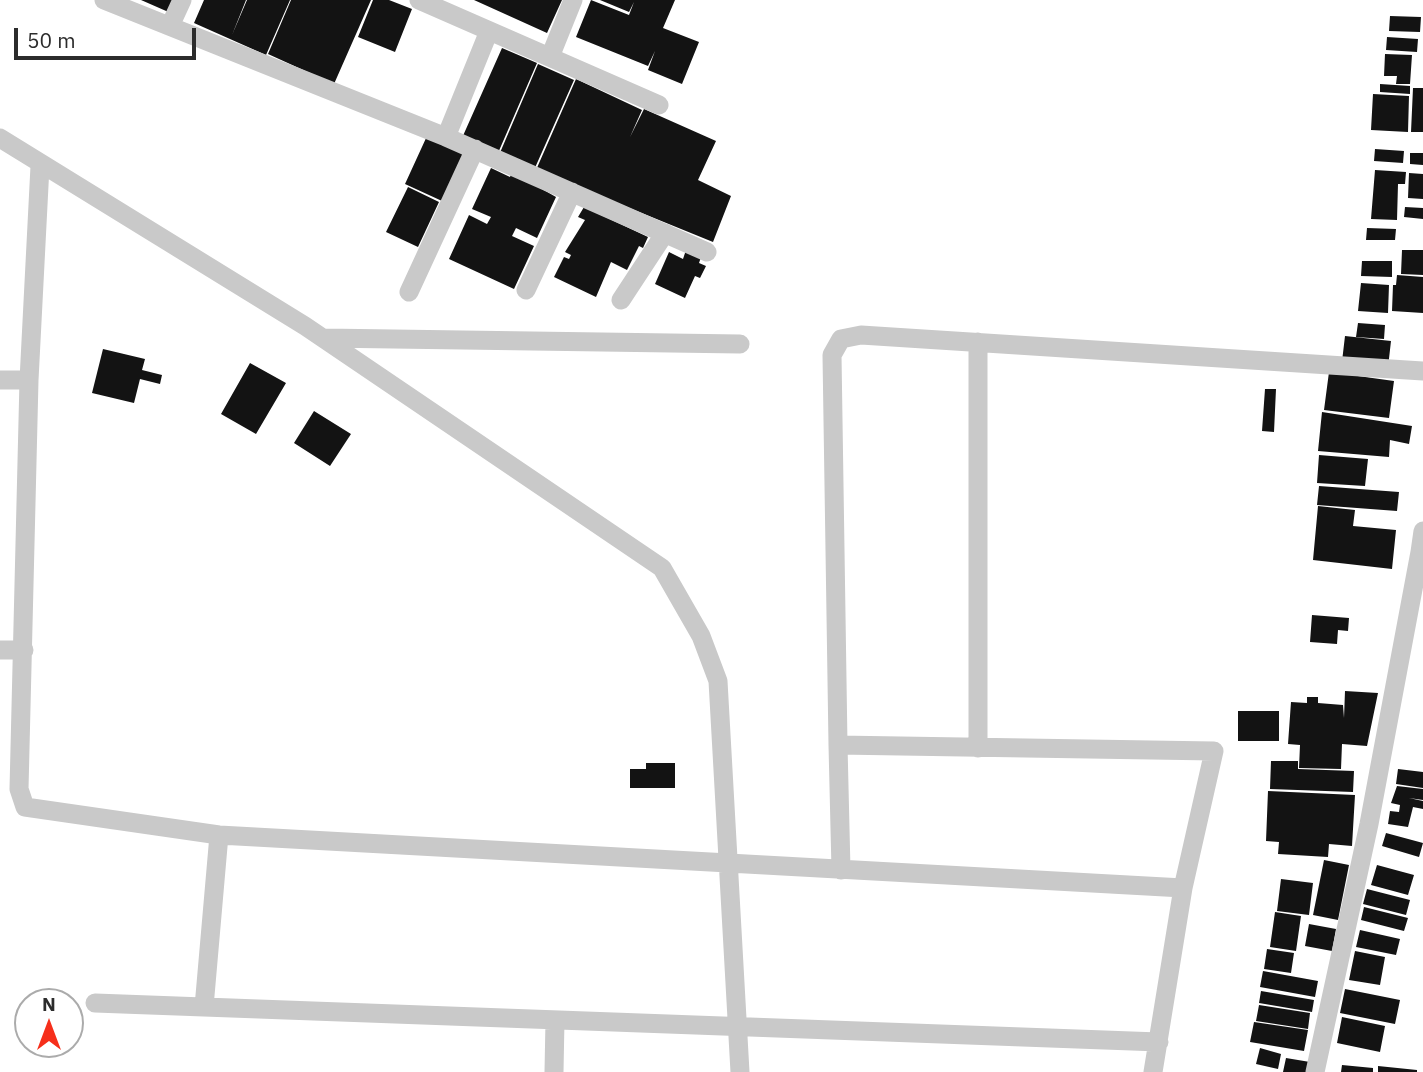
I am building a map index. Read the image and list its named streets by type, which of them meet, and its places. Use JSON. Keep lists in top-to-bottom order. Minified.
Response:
{"scale_bar":"50 m","north":"top"}
